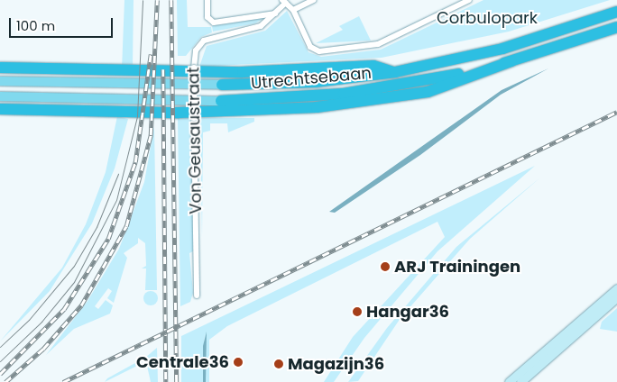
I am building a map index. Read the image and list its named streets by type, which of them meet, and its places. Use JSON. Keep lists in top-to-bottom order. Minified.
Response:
{"streets":{"highway":["Utrechtsebaan"],"street":["Von Geusaustraat"]},"parks":["Corbulopark"],"places":["ARJ Trainingen","Hangar36","Centrale36","Magazijn36"],"scale_bar":"100 m"}
